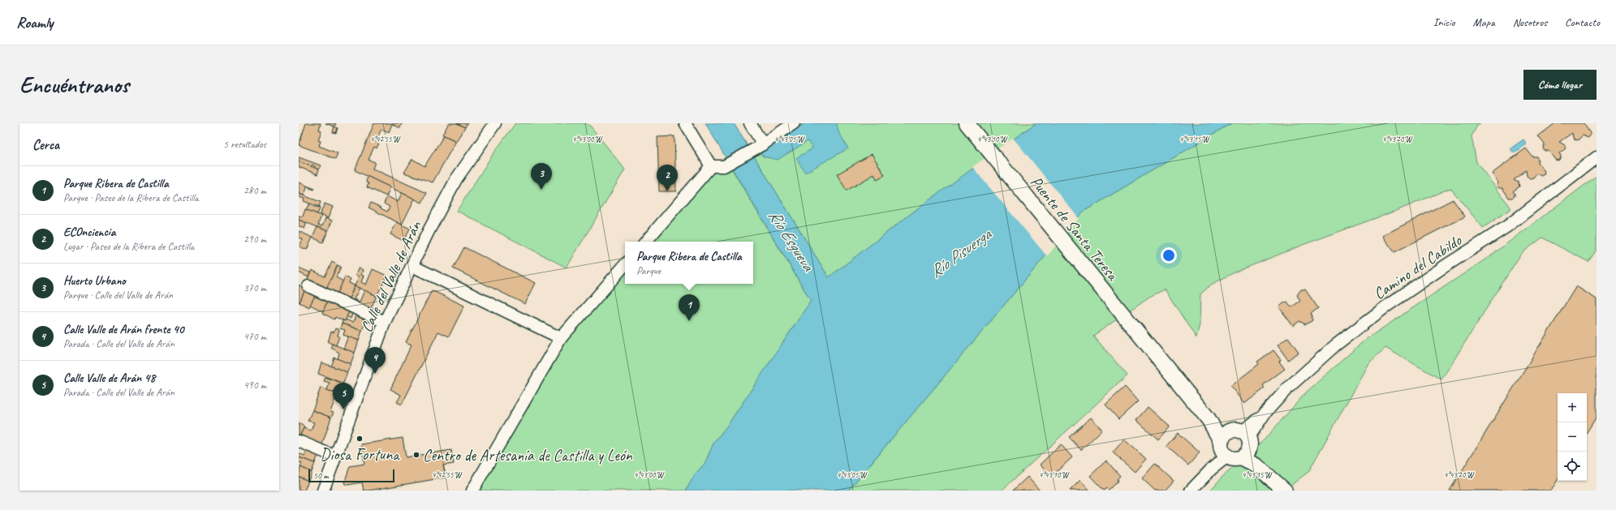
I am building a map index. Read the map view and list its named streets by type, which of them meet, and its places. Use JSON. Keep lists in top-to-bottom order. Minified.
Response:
{"streets":{"main road":["Puente de Santa Teresa"],"street":["Camino del Cabildo","Calle del Valle de Arán"]},"crossings":[["Puente de Santa Teresa","Camino del Cabildo"]],"water":["Río Esgueva","Río Pisuerga"],"places":["Diosa Fortuna","Centro de Artesanía de Castilla y León"],"scale_bar":"50 m","page":{"header":"Roamly","nav":["Inicio","Mapa","Nosotros","Contacto"],"buttons":"Cómo llegar","title":"Encuéntranos","heading":["Cerca","5 resultados"],"pins":["3","2","1","4","5"],"list":[{"mark":"1","name":"Parque Ribera de Castilla","note":"Parque · Paseo de la Ribera de Castilla","value":"280 m"},{"mark":"2","name":"ECOnciencia","note":"Lugar · Paseo de la Ribera de Castilla","value":"290 m"},{"mark":"3","name":"Huerto Urbano","note":"Parque · Calle del Valle de Arán","value":"370 m"},{"mark":"4","name":"Calle Valle de Arán frente 40","note":"Parada · Calle del Valle de Arán","value":"470 m"},{"mark":"5","name":"Calle Valle de Arán 48","note":"Parada · Calle del Valle de Arán","value":"490 m"}],"popup":["Parque Ribera de Castilla","Parque"],"map_buttons":["+","−"],"scale":"50 m"},"coordinates":["4°42'55\"W","4°43'00\"W","4°43'05\"W","4°43'10\"W","4°43'15\"W","4°43'20\"W"]}
